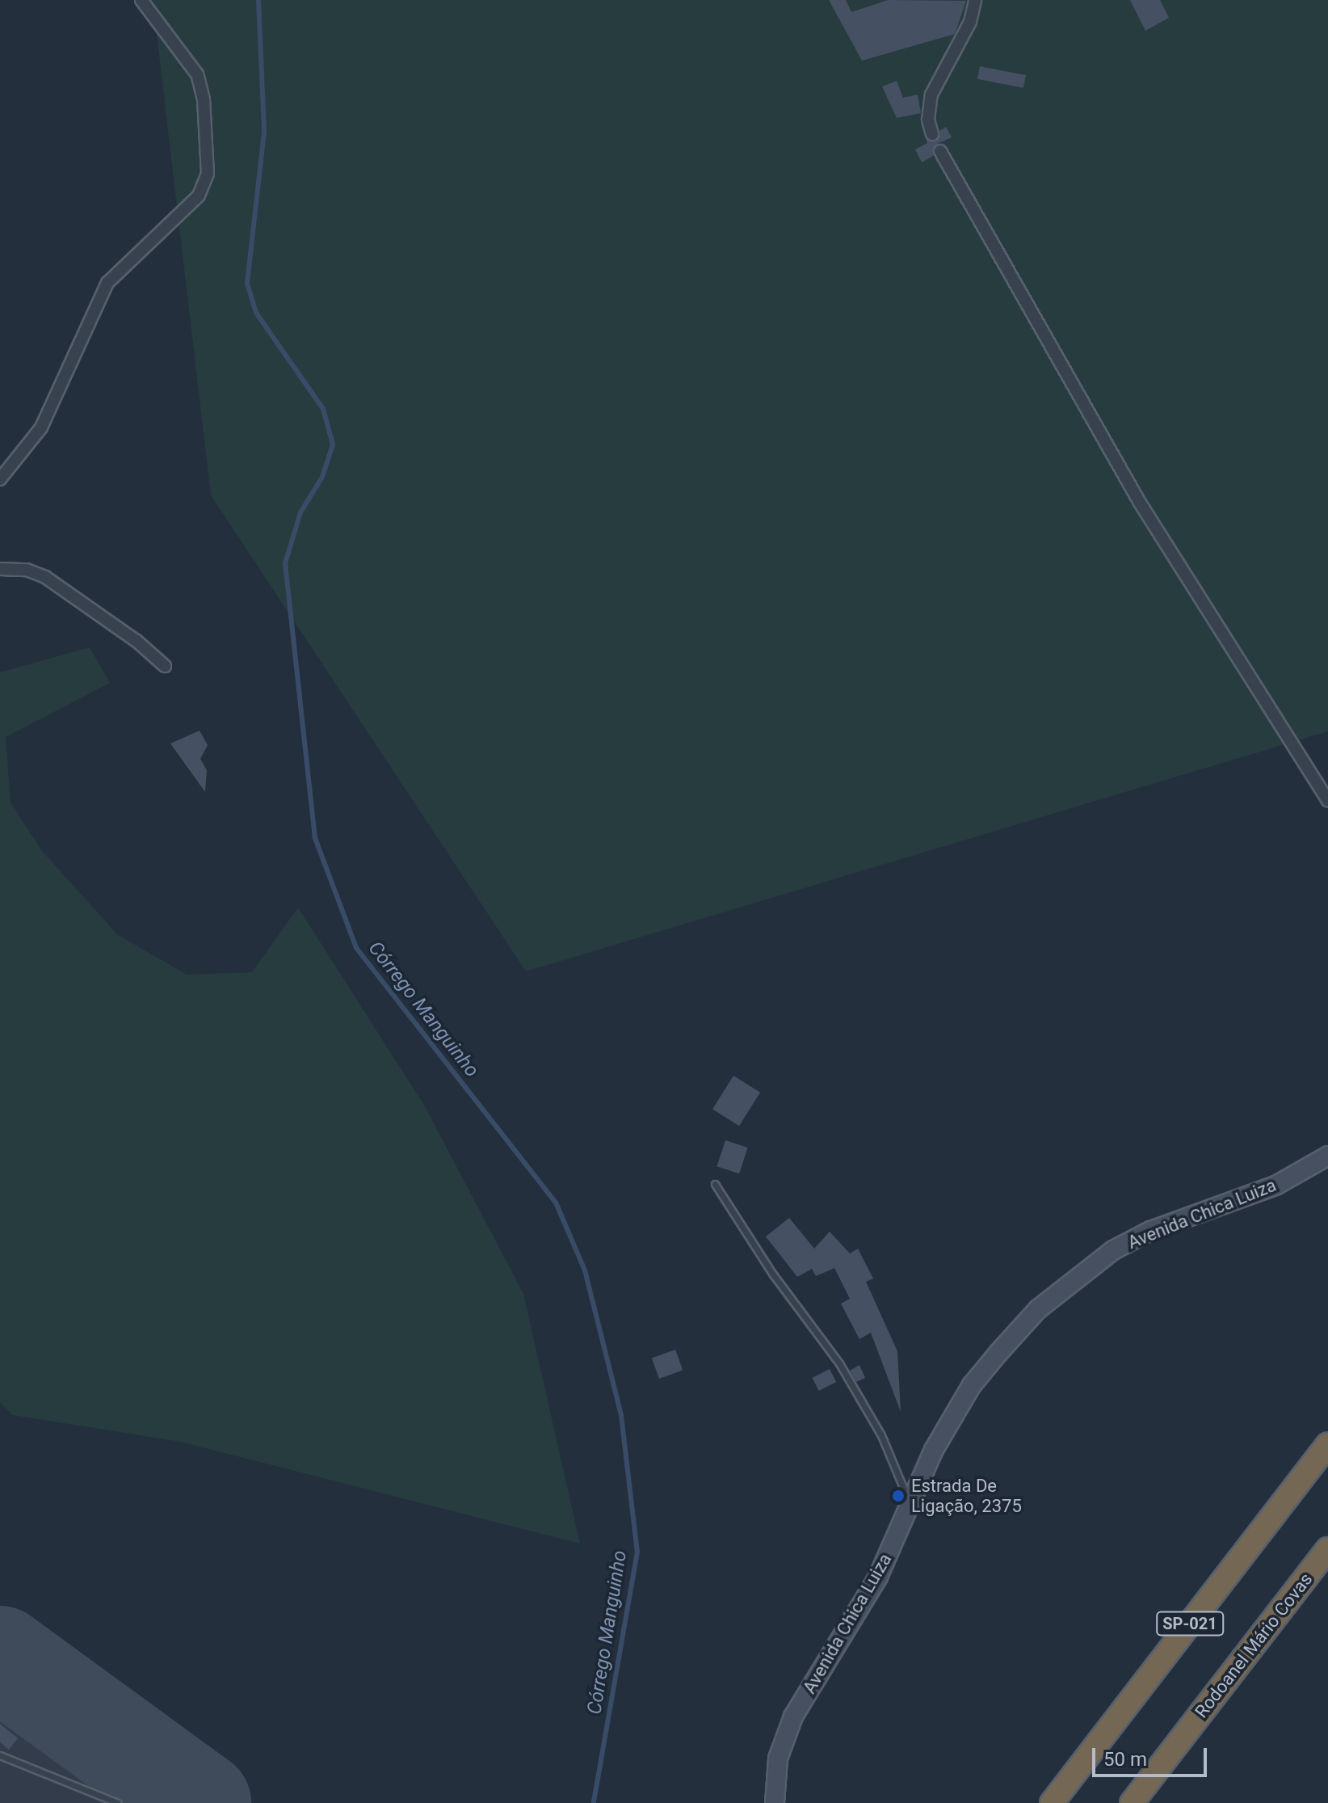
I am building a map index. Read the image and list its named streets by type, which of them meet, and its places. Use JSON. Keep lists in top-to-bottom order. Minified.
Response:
{"streets":{"highway":["SP-021","Rodoanel Mário Covas"],"main road":["Avenida Chica Luiza"]},"water":["Córrego Manguinho"],"places":["Estrada De Ligação, 2375"],"scale_bar":"50 m"}
